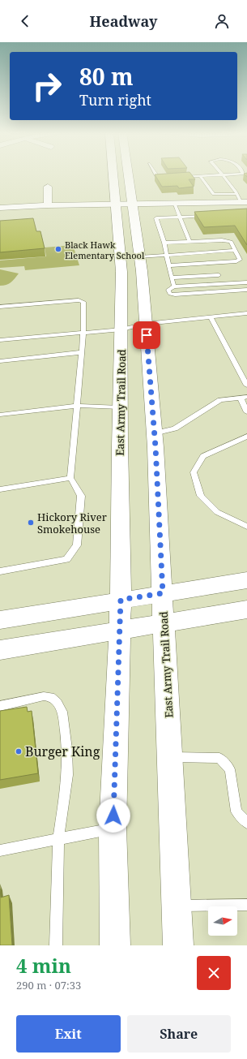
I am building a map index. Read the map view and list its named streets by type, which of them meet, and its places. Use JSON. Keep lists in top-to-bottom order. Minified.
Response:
{"streets":{"main road":["East Army Trail Road"]},"places":["Black Hawk Elementary School","Hickory River Smokehouse","Burger King"],"north":"right","page":{"header":"Headway","turn":["80 m","Turn right"],"heading":["4 min","290 m · 07:33"],"buttons":["Exit","Share"]}}
